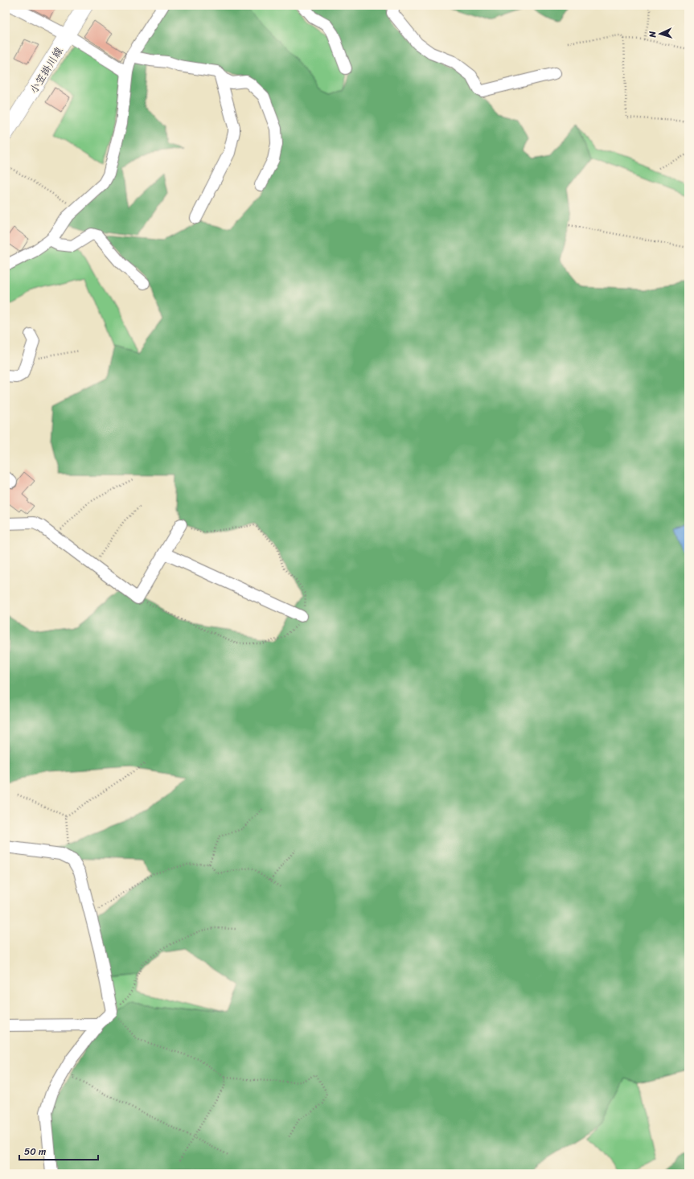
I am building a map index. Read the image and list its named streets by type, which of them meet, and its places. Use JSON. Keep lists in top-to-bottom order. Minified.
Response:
{"streets":{"main road":["小笠掛川線"]},"scale_bar":"50 m","north":"left"}
